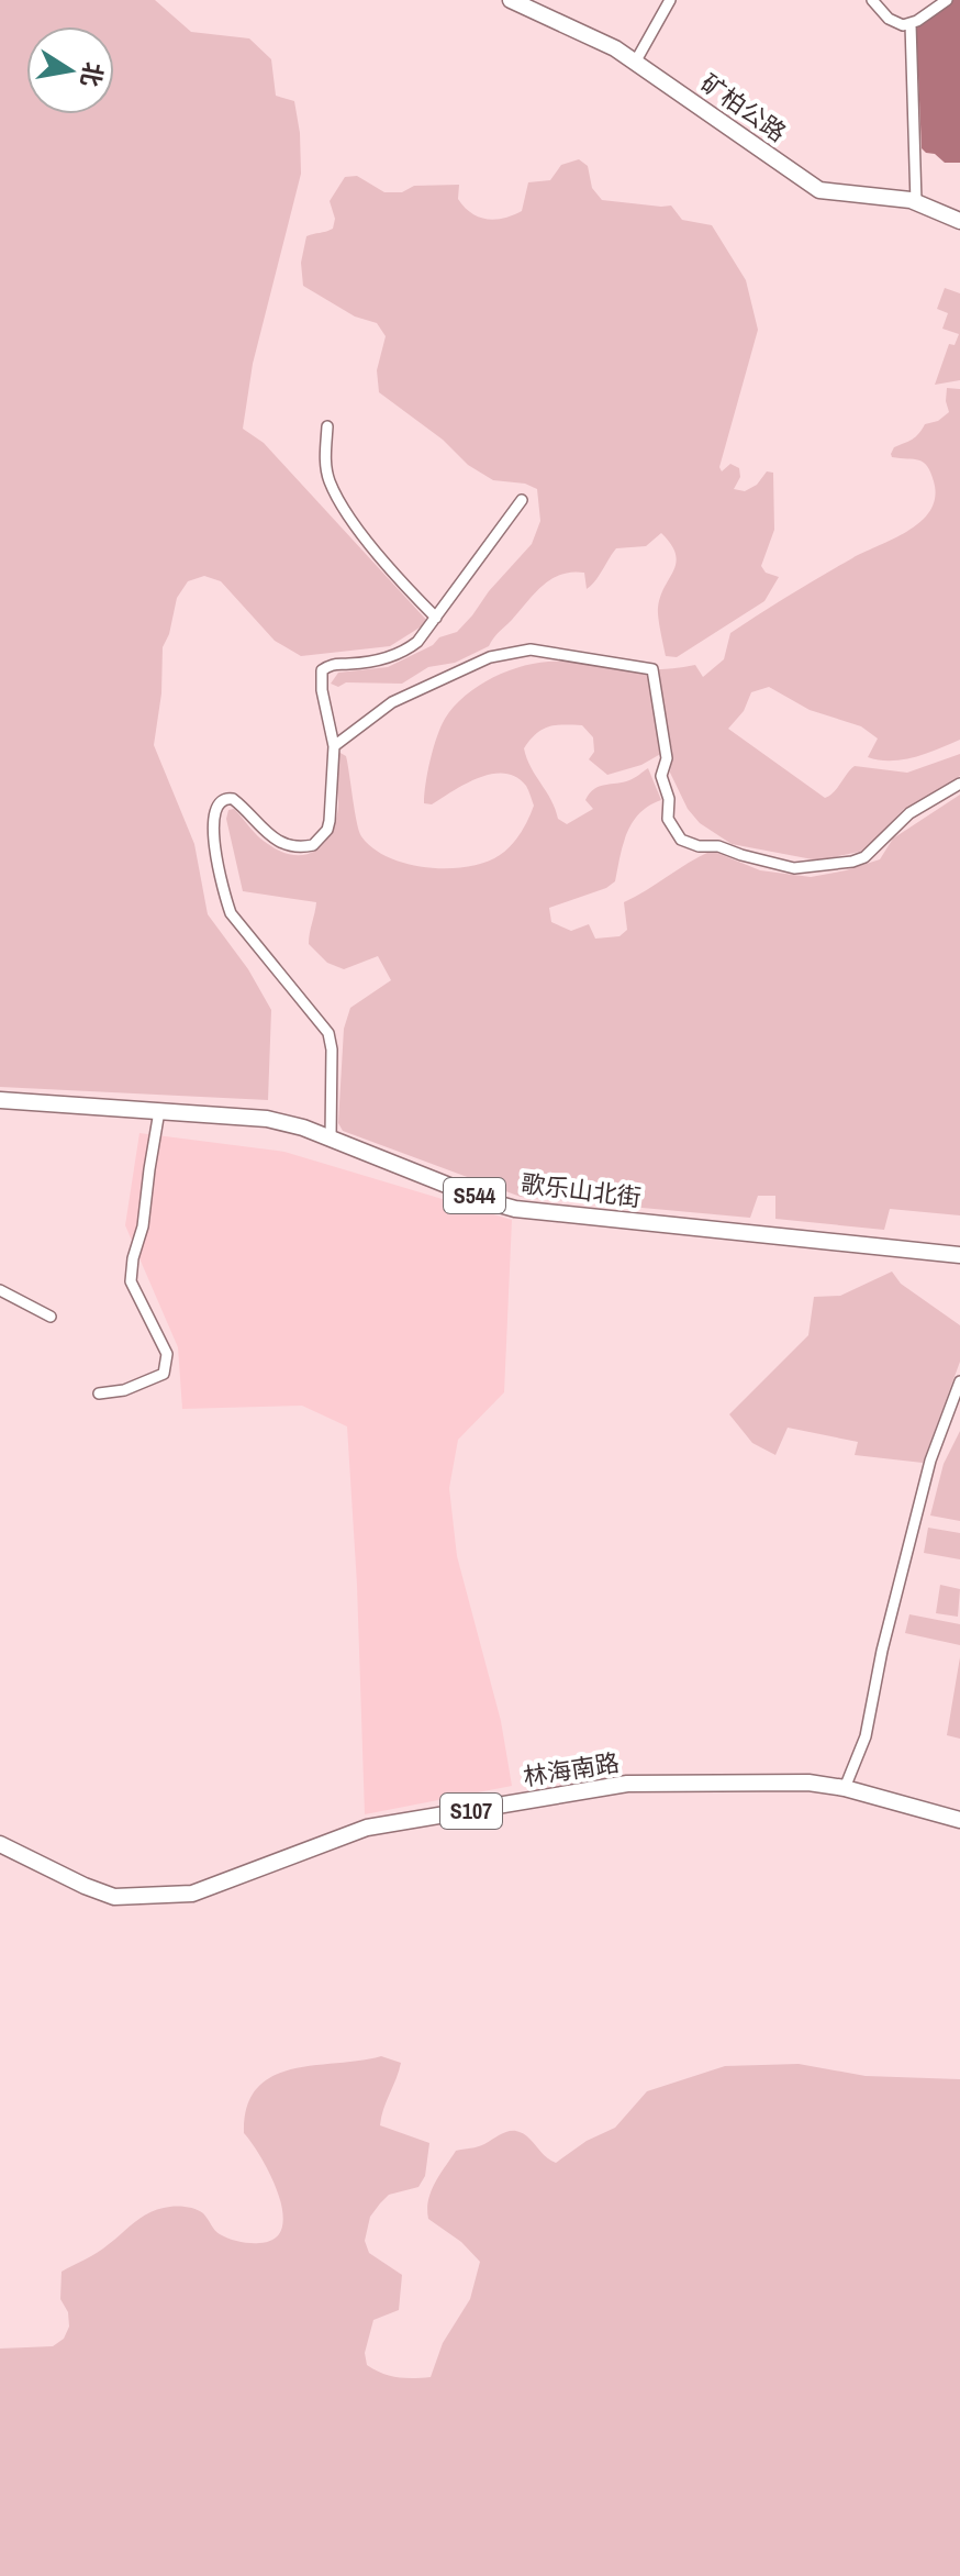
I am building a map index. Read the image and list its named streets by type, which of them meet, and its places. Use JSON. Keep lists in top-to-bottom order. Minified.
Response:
{"streets":{"main road":["矿柏公路","歌乐山北街","S544","林海南路","S107"]},"north":"right"}
